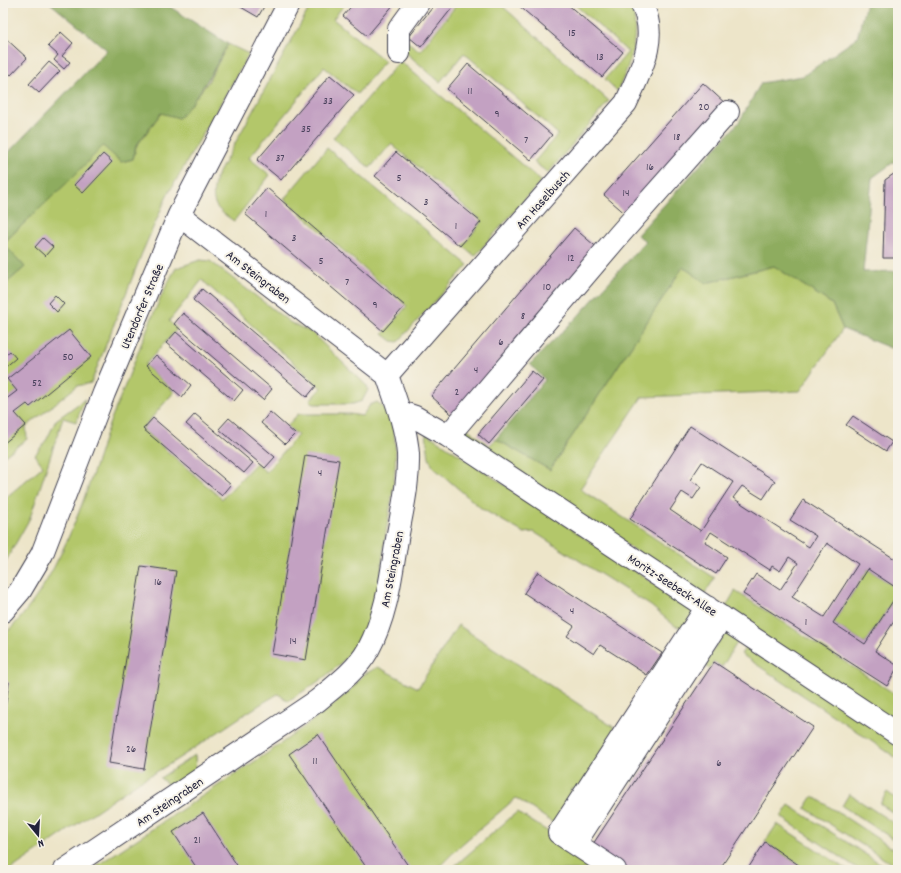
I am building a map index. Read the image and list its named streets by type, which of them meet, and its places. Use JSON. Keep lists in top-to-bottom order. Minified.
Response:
{"streets":{"street":["Am Haselbusch","Am Steingraben","Utendorfer Straße","Moritz-Seebeck-Allee"]},"crossings":[["Am Haselbusch","Am Steingraben"],["Am Steingraben","Utendorfer Straße"],["Am Steingraben","Moritz-Seebeck-Allee"]],"house_numbers":["15","13","11","33","20","9","35","18","7","37","16","5","14","3","1","1","3","12","5","7","10","9","8","6","50","4","52","2","4","16","4","1","14","26","11","6","21"],"north":"bottom"}
